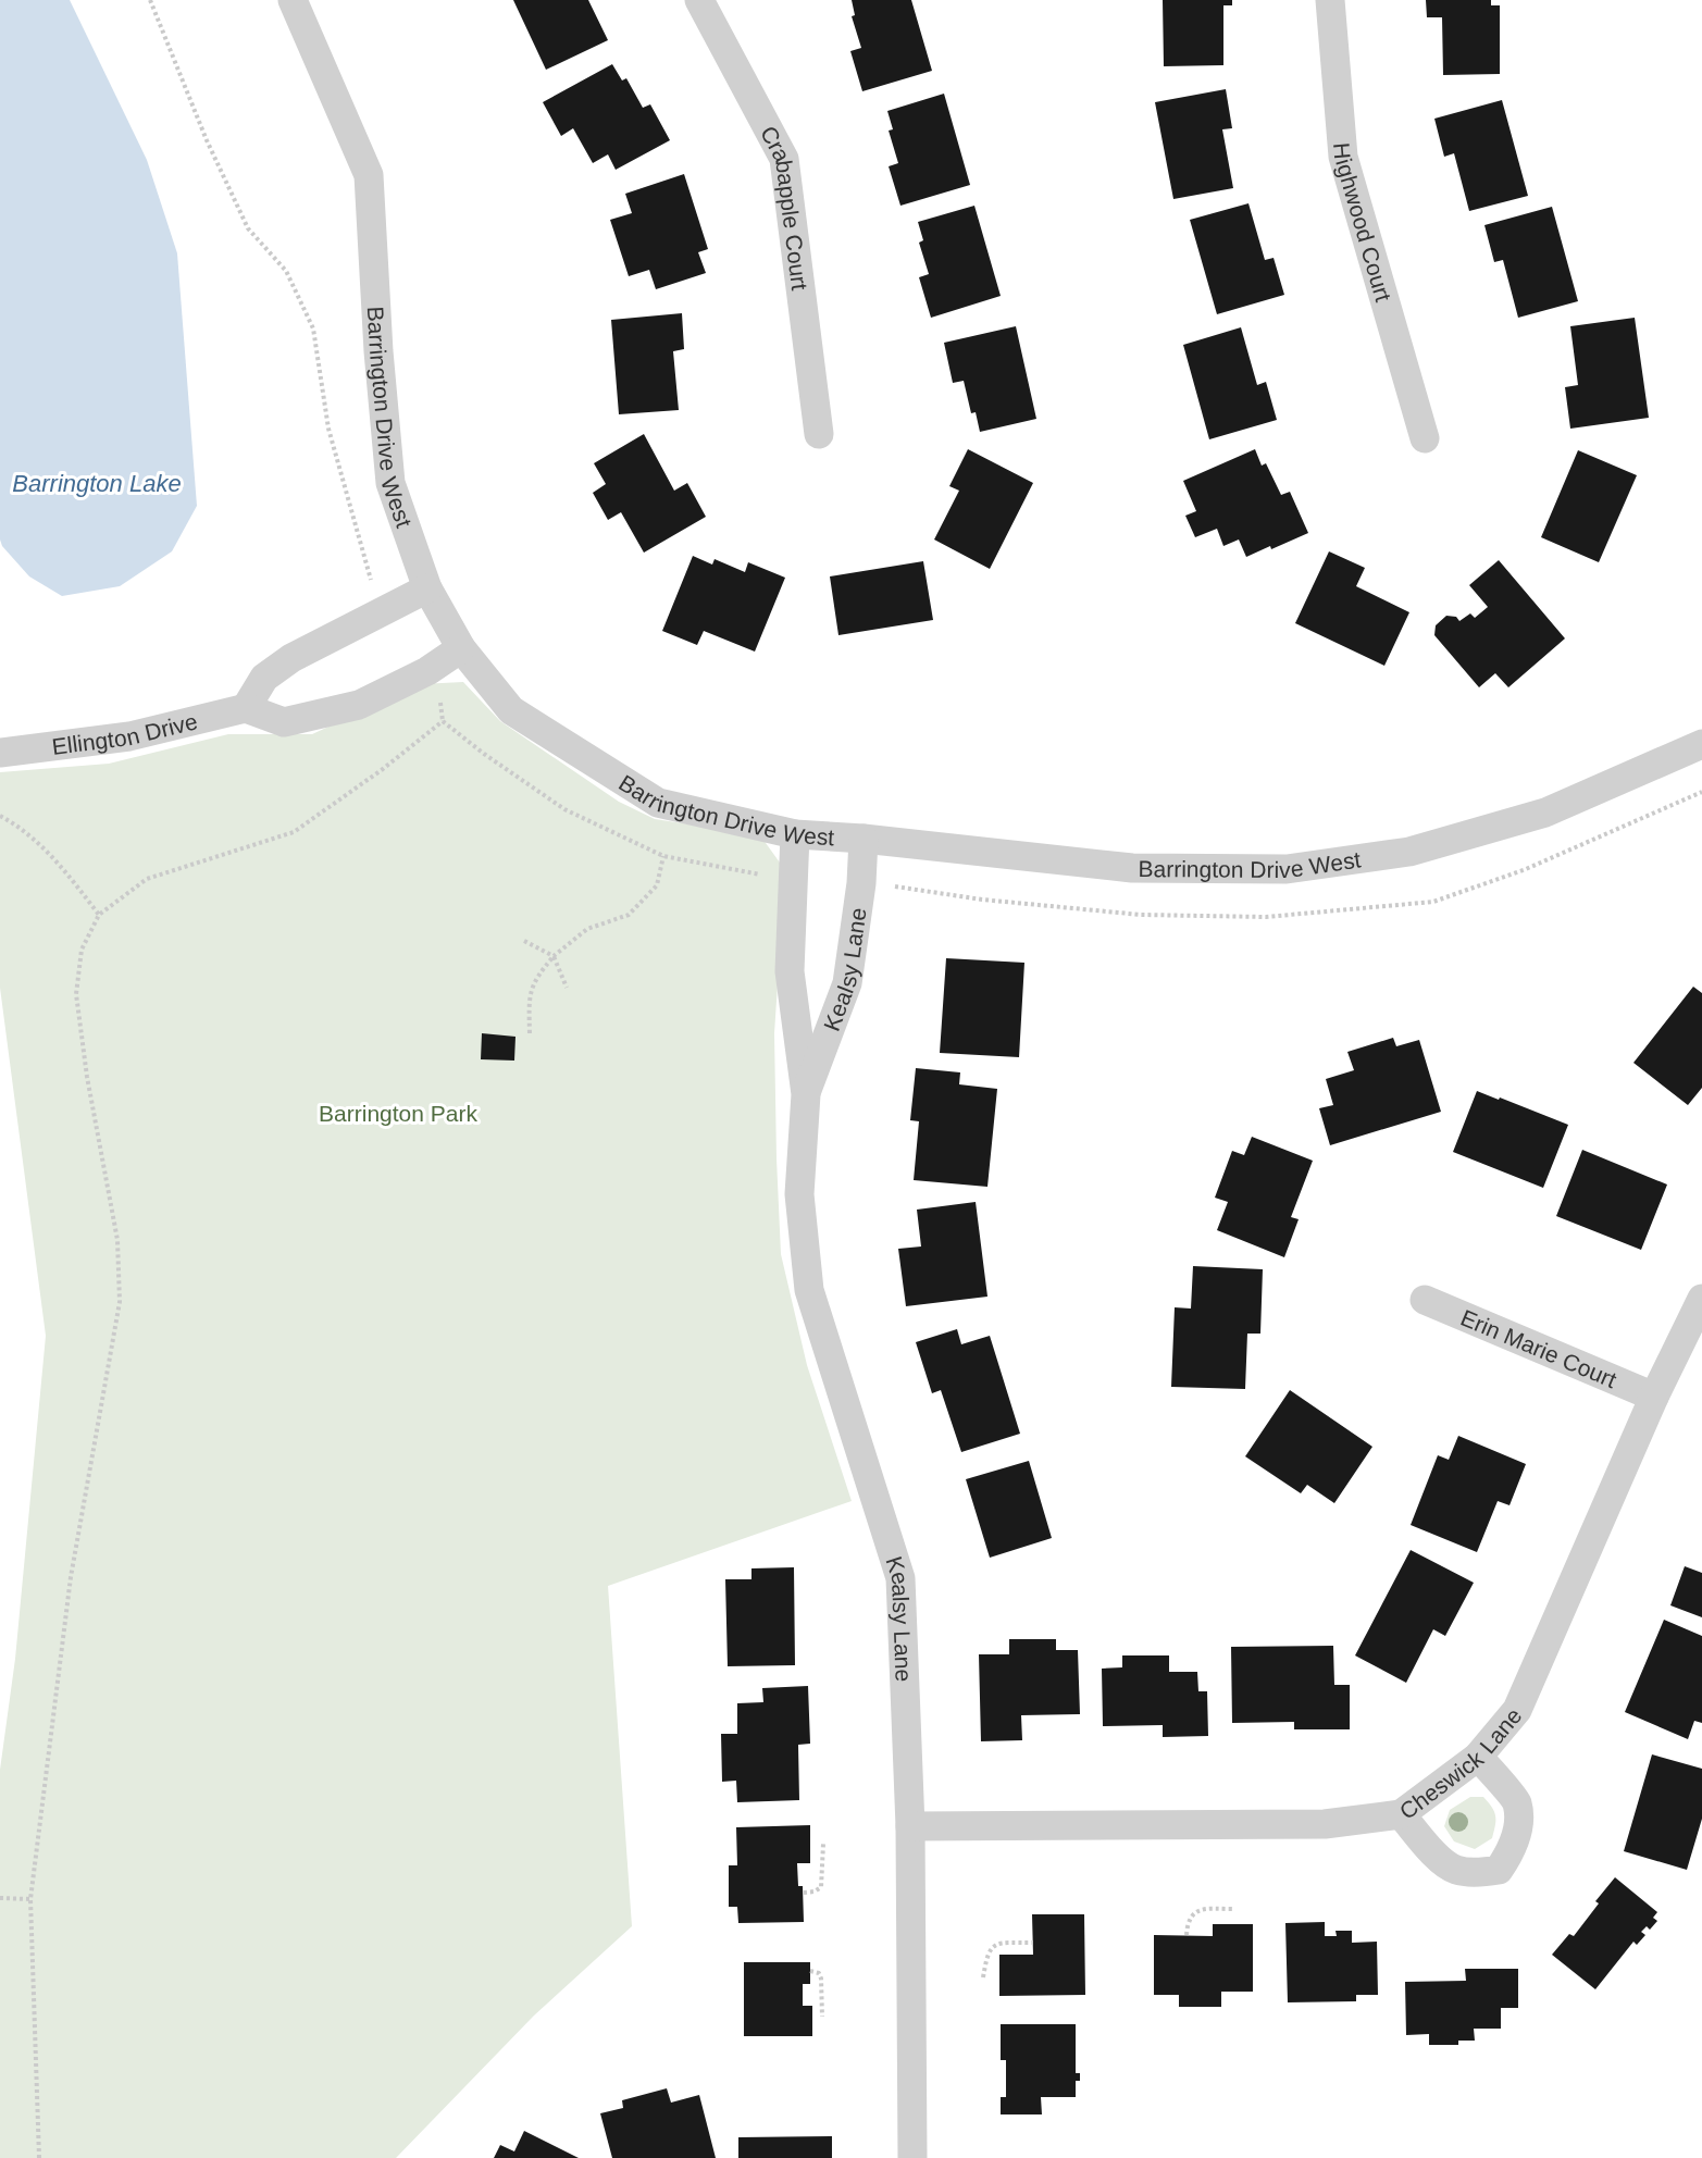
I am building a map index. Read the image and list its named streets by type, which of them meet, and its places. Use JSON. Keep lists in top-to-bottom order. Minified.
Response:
{"streets":{"street":["Crabapple Court","Highwood Court","Barrington Drive West","Ellington Drive","Kealsy Lane","Erin Marie Court","Cheswick Lane"]},"crossings":[["Barrington Drive West","Kealsy Lane"],["Kealsy Lane","Cheswick Lane"],["Erin Marie Court","Cheswick Lane"]],"water":["Barrington Lake"],"parks":["Barrington Park"]}
